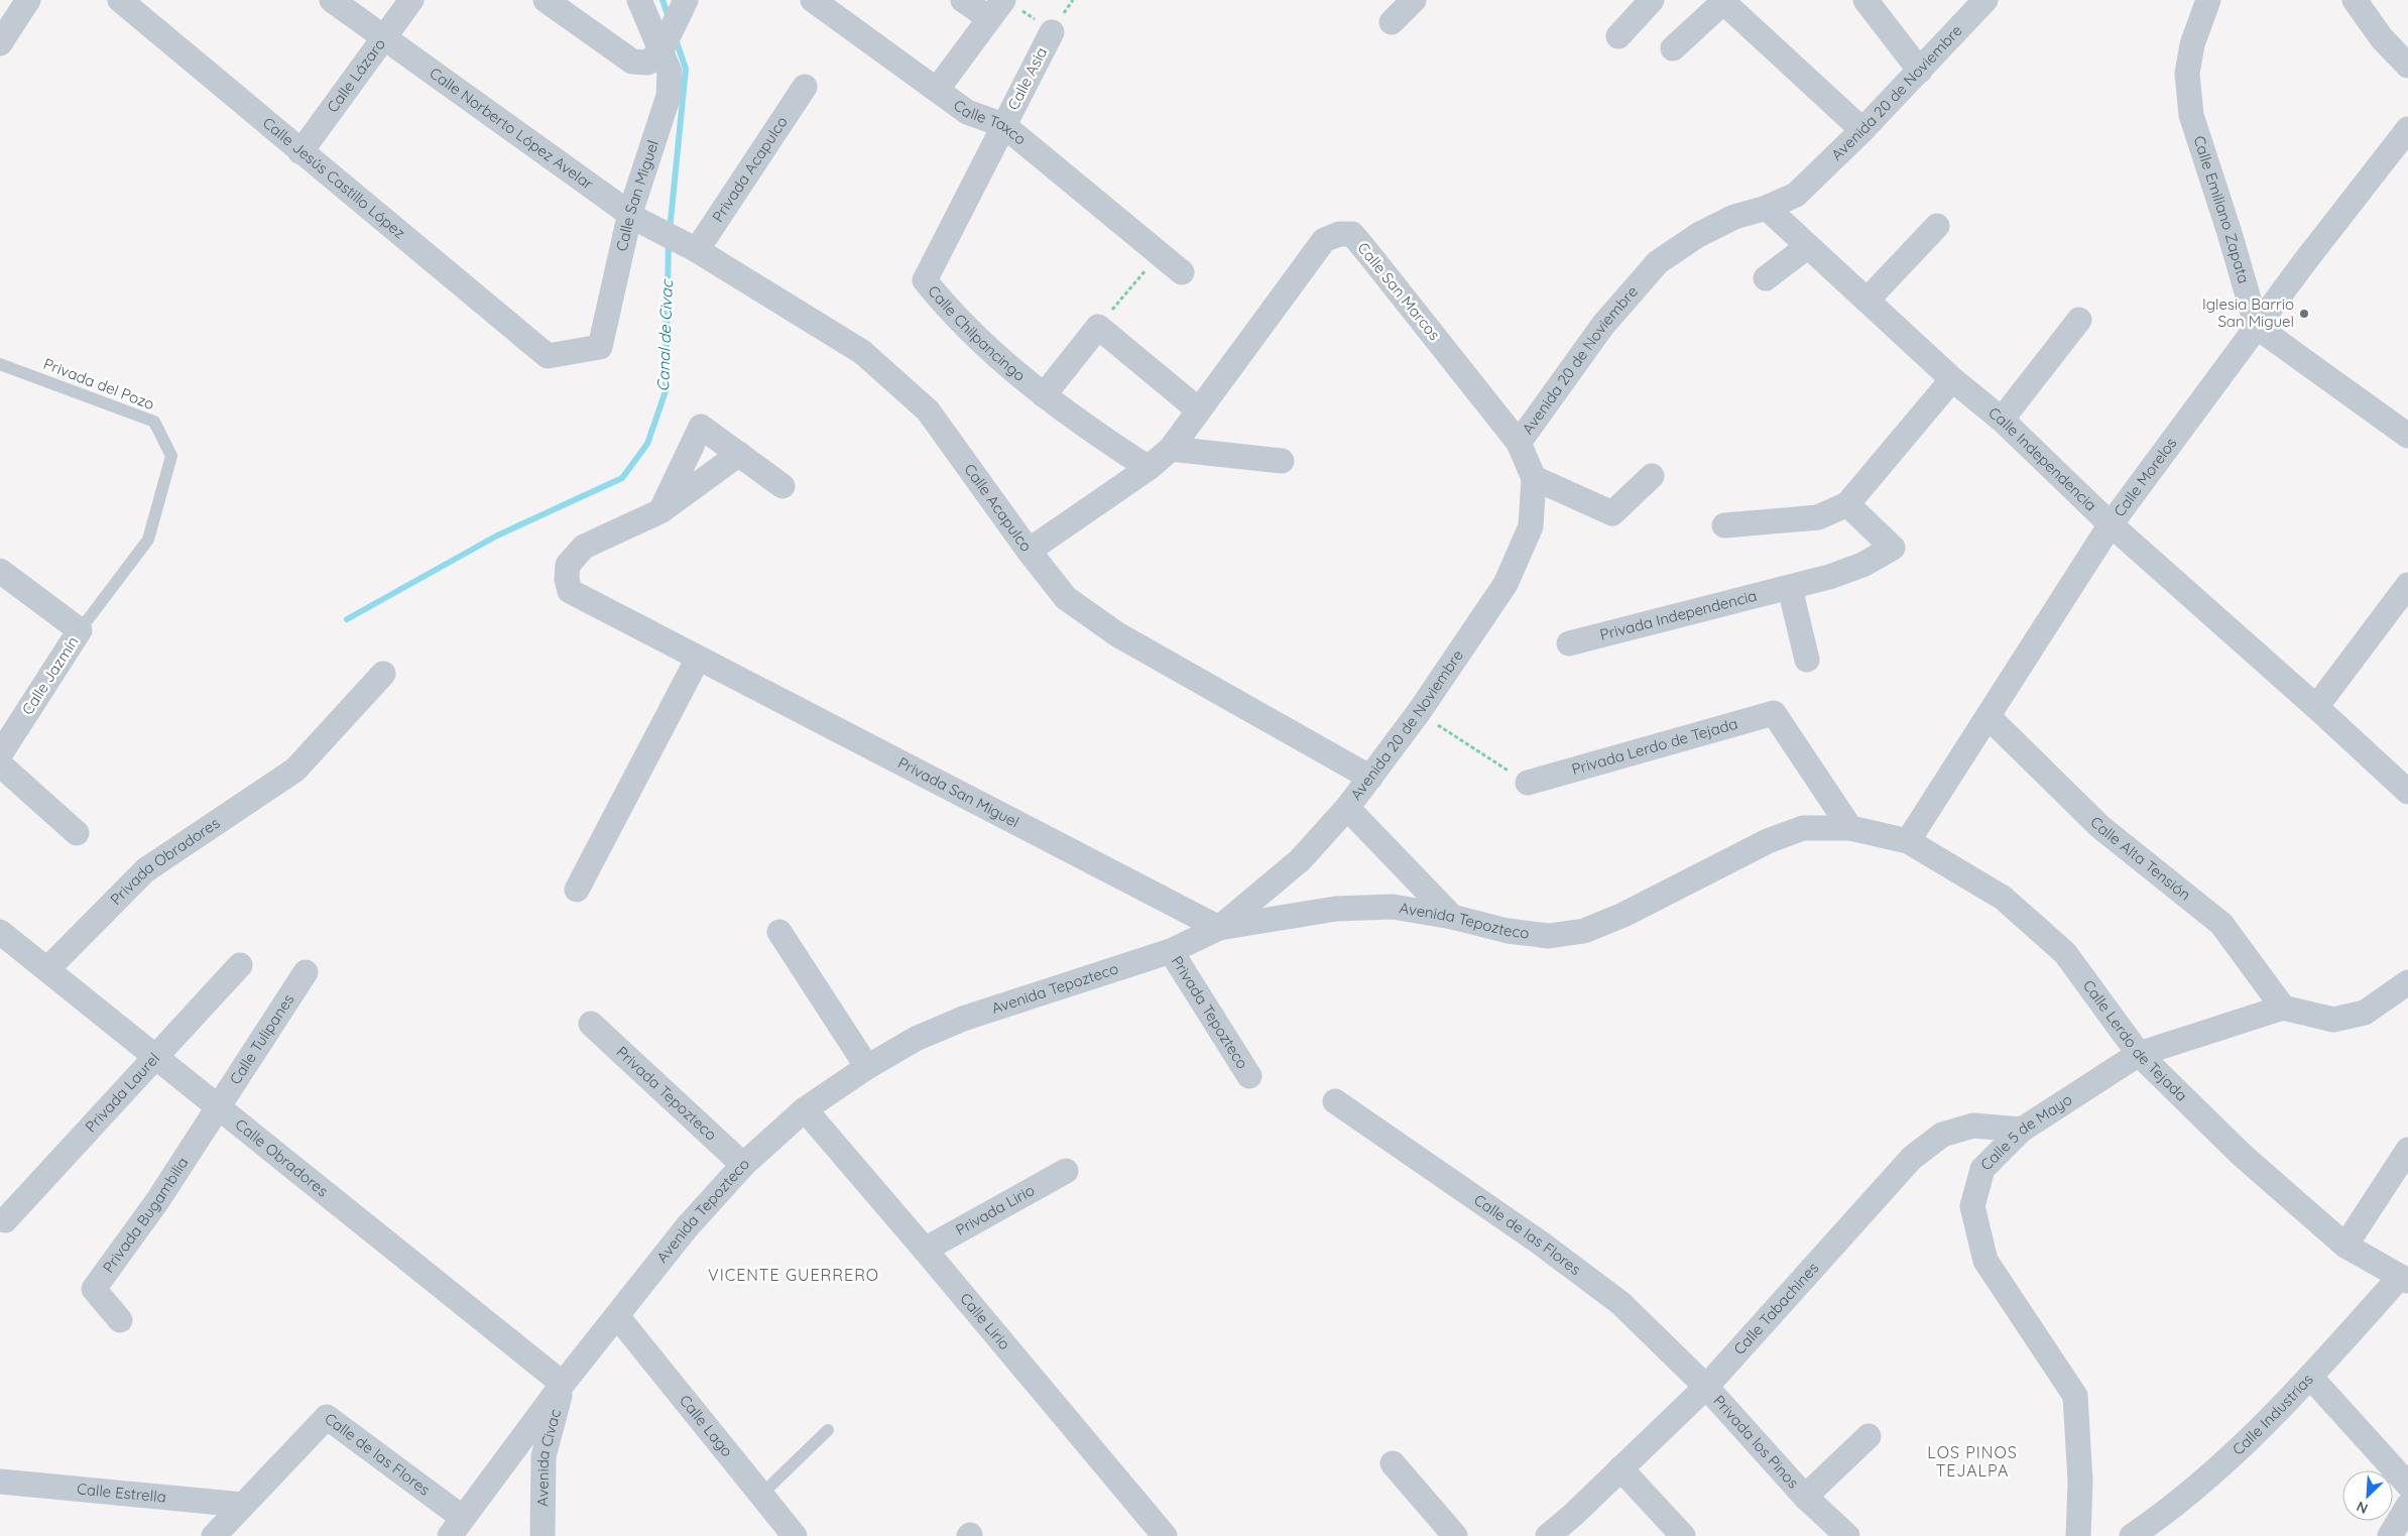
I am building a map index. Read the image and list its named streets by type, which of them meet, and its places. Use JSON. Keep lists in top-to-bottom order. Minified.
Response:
{"streets":{"street":["Calle Lázaro","Calle Asia","Avenida 20 de Noviembre","Calle Taxco","Calle Norberto López Avelar","Privada Acapulco","Calle Jesús Castillo López","Calle San Miguel","Calle Emiliano Zapata","Calle San Marcos","Calle Chilpancingo","Calle Independencia","Calle Morelos","Calle Acapulco","Privada Independencia","Calle Jazmín","Privada Lerdo de Tejada","Privada San Miguel","Calle Alta Tensión","Privada Obradores","Avenida Tepozteco","Privada Tepozteco","Calle Tulipanes","Calle Lerdo de Tejada","Privada Laurel","Calle 5 de Mayo","Calle Obradores","Privada Lirio","Privada Bugambilia","Calle de las Flores","Calle Tabachines","Calle Lirio","Calle Industrias","Calle Lago","Privada los Pinos","Avenida Civac","Calle Estrella"],"lane":["Privada del Pozo"]},"crossings":[["Calle Lázaro","Calle Norberto López Avelar"],["Calle Lázaro","Calle Jesús Castillo López"],["Calle Asia","Calle Taxco"],["Calle Asia","Calle Chilpancingo"],["Avenida 20 de Noviembre","Calle San Marcos"],["Avenida 20 de Noviembre","Calle Independencia"],["Avenida 20 de Noviembre","Calle Acapulco"],["Avenida 20 de Noviembre","Privada San Miguel"],["Avenida 20 de Noviembre","Avenida Tepozteco"],["Calle Taxco","Calle Chilpancingo"],["Calle Norberto López Avelar","Calle San Miguel"],["Calle Norberto López Avelar","Calle Acapulco"],["Privada Acapulco","Calle Acapulco"],["Calle Jesús Castillo López","Calle San Miguel"],["Calle San Miguel","Calle Acapulco"],["Calle Emiliano Zapata","Calle Morelos"],["Calle San Marcos","Calle Chilpancingo"],["Calle San Marcos","Calle Acapulco"],["Privada del Pozo","Calle Jazmín"],["Calle Independencia","Calle Morelos"],["Calle Morelos","Calle Alta Tensión"],["Calle Morelos","Calle Lerdo de Tejada"],["Privada Lerdo de Tejada","Avenida Tepozteco"],["Privada Lerdo de Tejada","Calle Lerdo de Tejada"],["Privada San Miguel","Avenida Tepozteco"],["Calle Alta Tensión","Calle 5 de Mayo"],["Privada Obradores","Calle Obradores"],["Avenida Tepozteco","Privada Tepozteco"],["Avenida Tepozteco","Calle Lerdo de Tejada"],["Avenida Tepozteco","Calle Obradores"],["Avenida Tepozteco","Calle de las Flores"],["Avenida Tepozteco","Calle Lirio"],["Avenida Tepozteco","Calle Lago"],["Avenida Tepozteco","Avenida Civac"],["Calle Tulipanes","Calle Obradores"],["Calle Tulipanes","Privada Bugambilia"],["Calle Lerdo de Tejada","Calle 5 de Mayo"],["Calle Lerdo de Tejada","Calle Industrias"],["Privada Laurel","Calle Obradores"],["Calle 5 de Mayo","Calle Tabachines"],["Calle Obradores","Privada Bugambilia"],["Calle Obradores","Avenida Civac"],["Privada Lirio","Calle Lirio"],["Calle de las Flores","Calle Tabachines"],["Calle de las Flores","Privada los Pinos"],["Calle de las Flores","Calle Estrella"],["Calle Tabachines","Privada los Pinos"]],"districts":["VICENTE GUERRERO","LOS PINOS TEJALPA"],"water":["Canal de Civac"],"places":["Iglesia Barrio San Miguel"],"north":"bottom left"}
